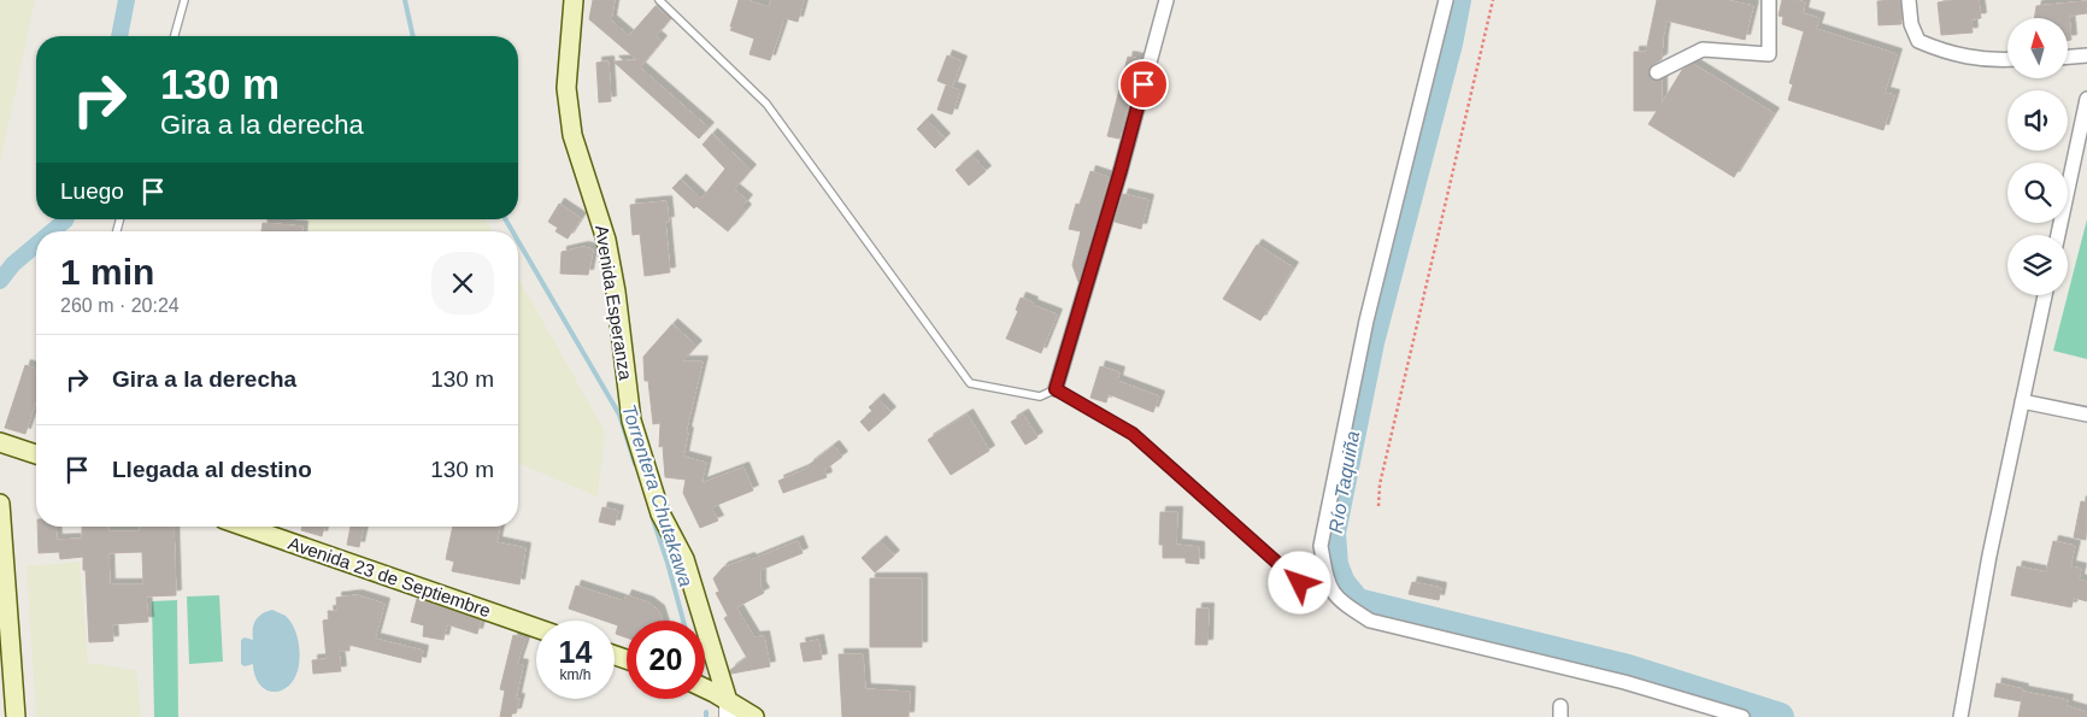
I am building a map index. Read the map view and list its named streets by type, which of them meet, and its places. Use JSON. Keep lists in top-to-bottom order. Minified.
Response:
{"streets":{"main road":["Avenida Esperanza","Avenida 23 de Septiembre"]},"water":["Río Taquiña","Torrentera Chutakawa"],"north":"top","page":{"turn":["130 m","Gira a la derecha"],"then":"Luego","heading":["1 min","260 m · 20:24"],"list":[{"name":"Gira a la derecha","value":"130 m"},{"name":"Llegada al destino","value":"130 m"}],"speed":"14 km/h","limit":"20"}}
